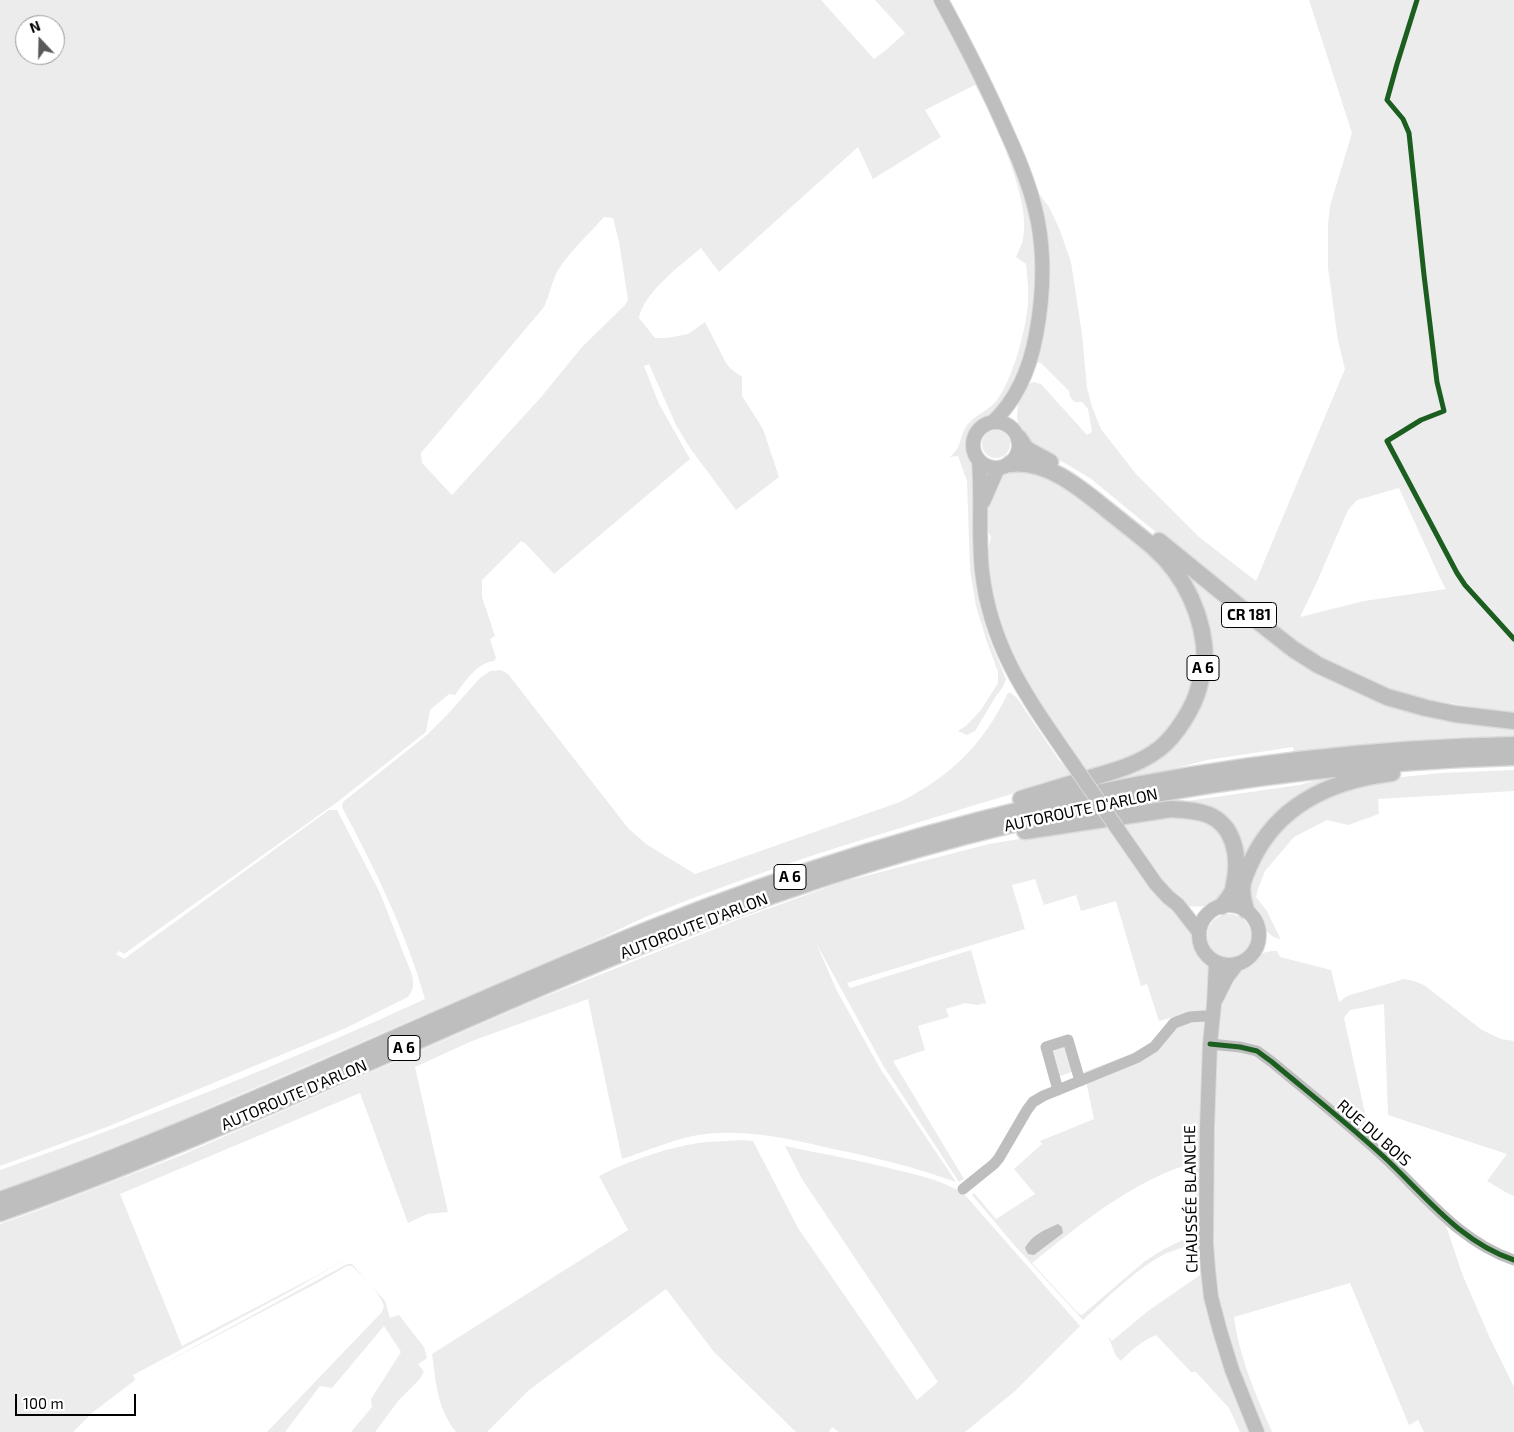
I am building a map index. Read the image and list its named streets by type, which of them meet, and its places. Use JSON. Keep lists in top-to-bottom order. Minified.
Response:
{"streets":{"highway":["CR 181","A 6","AUTOROUTE D'ARLON"],"main road":["CHAUSSÉE BLANCHE"],"street":["RUE DU BOIS"]},"crossings":[["CR 181","A 6"],["A 6","AUTOROUTE D'ARLON"],["A 6","CHAUSSÉE BLANCHE"],["RUE DU BOIS","CHAUSSÉE BLANCHE"]],"scale_bar":"100 m","north":"top"}
